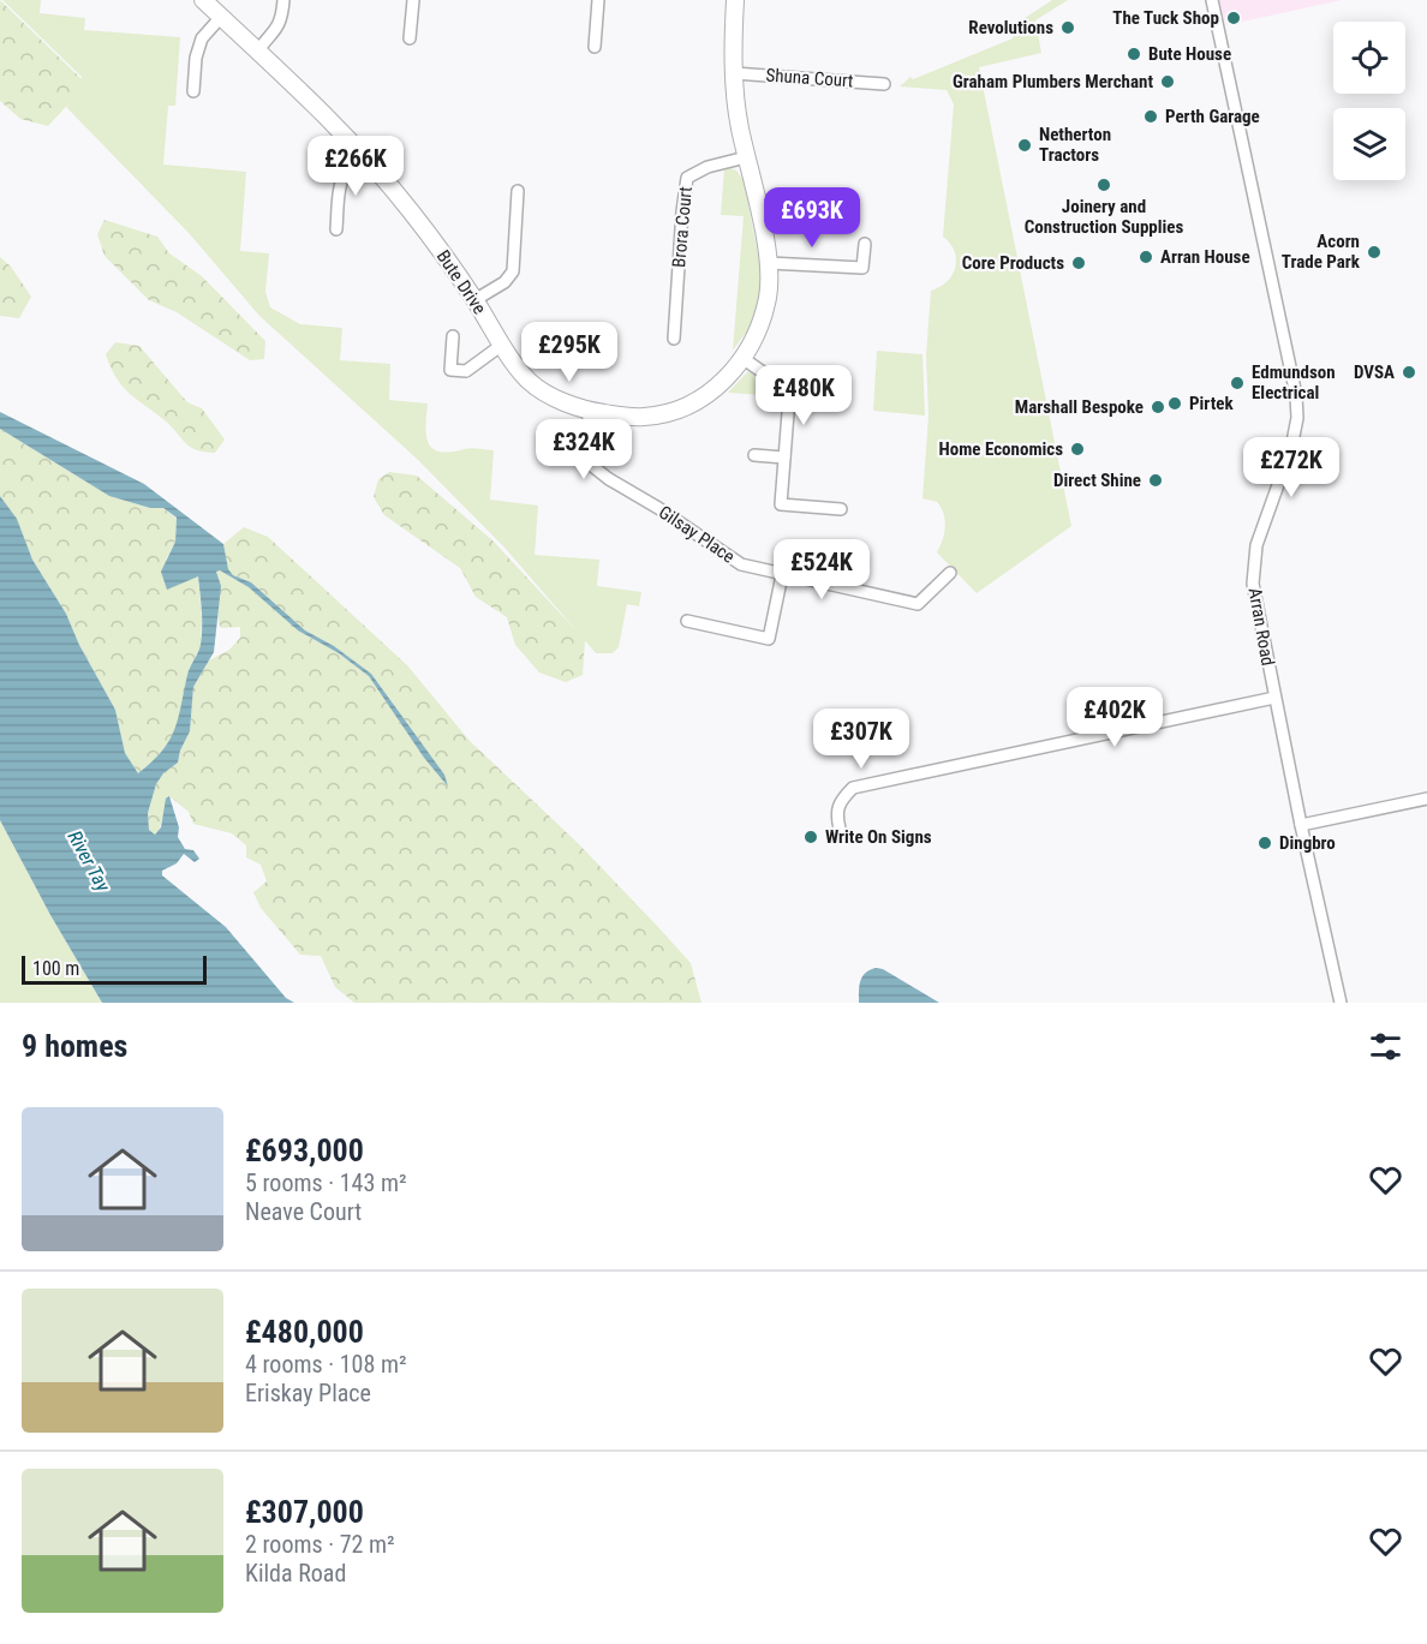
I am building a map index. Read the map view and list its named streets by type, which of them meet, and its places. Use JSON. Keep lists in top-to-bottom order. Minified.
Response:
{"streets":{"street":["Shuna Court","Brora Court","Bute Drive","Gilsay Place","Arran Road"]},"crossings":[["Shuna Court","Bute Drive"],["Brora Court","Bute Drive"],["Bute Drive","Gilsay Place"]],"water":["River Tay"],"places":["The Tuck Shop","Revolutions","Bute House","Graham Plumbers Merchant","Perth Garage","Netherton Tractors","Joinery and Construction Supplies","Acorn Trade Park","Arran House","Core Products","DVSA","Edmundson Electrical","Pirtek","Marshall Bespoke","Home Economics","Direct Shine","Write On Signs","Dingbro"],"scale_bar":"100 m","page":{"price":["£266K","£693K","£295K","£480K","£324K","£272K","£524K","£402K","£307K"],"scale":"100 m","heading":"9 homes","list":[{"name":"£693,000","note":"5 rooms · 143 m² · Neave Court"},{"name":"£480,000","note":"4 rooms · 108 m² · Eriskay Place"},{"name":"£307,000","note":"2 rooms · 72 m² · Kilda Road"}]}}
